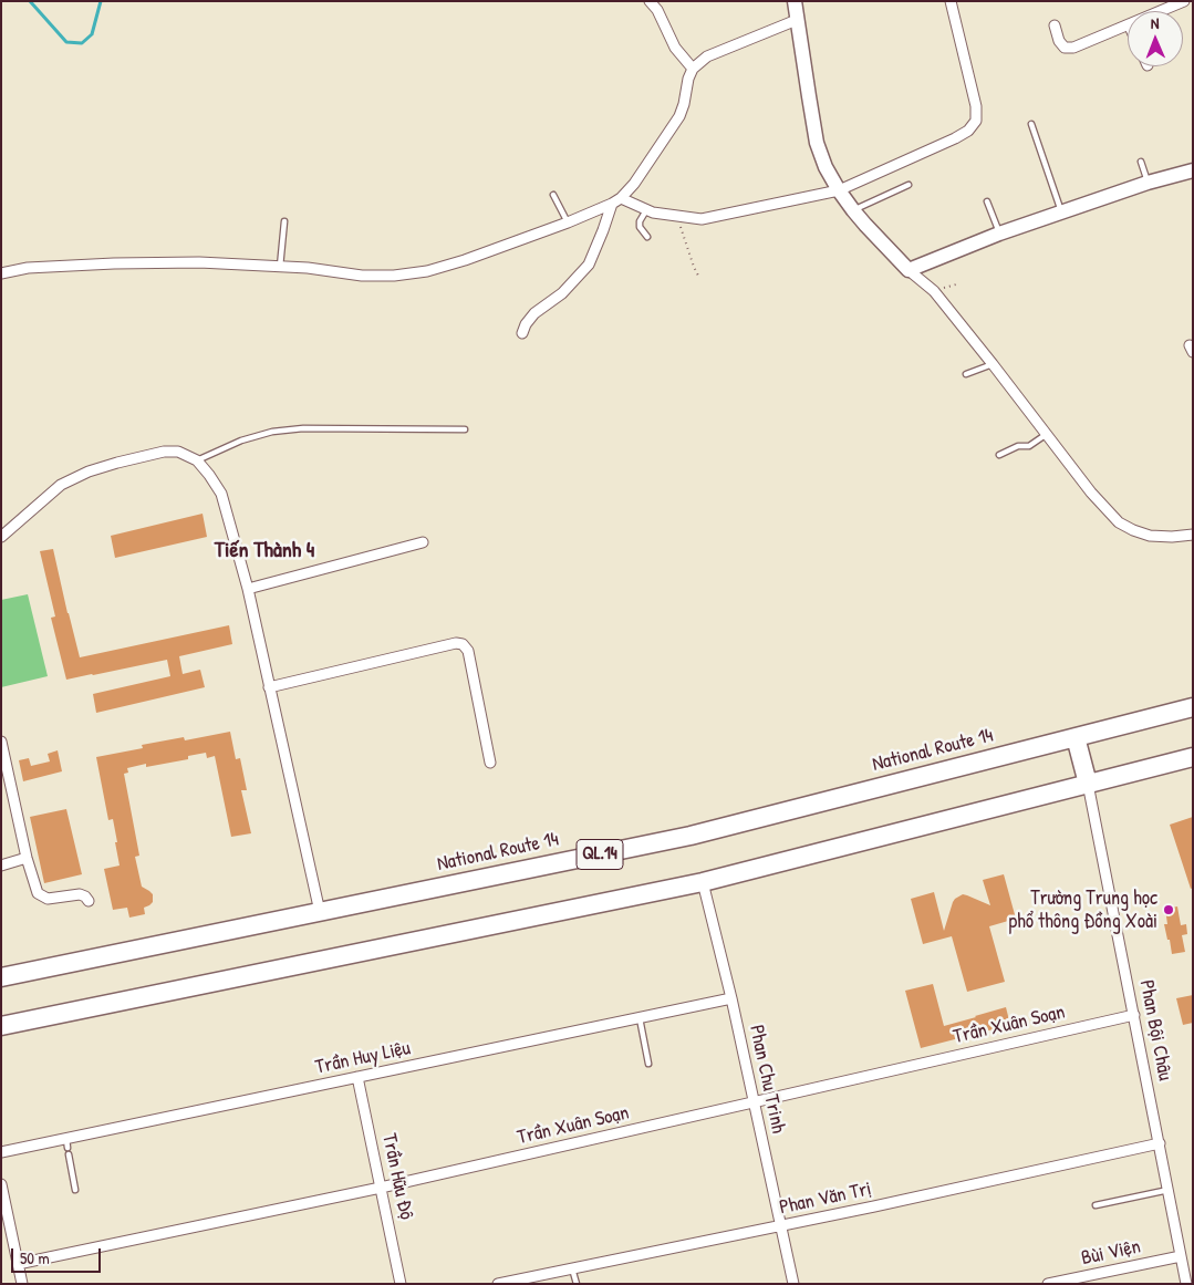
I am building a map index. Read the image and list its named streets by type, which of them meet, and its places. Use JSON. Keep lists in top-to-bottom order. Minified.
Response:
{"streets":{"highway":["National Route 14","QL.14"],"street":["Trần Xuân Soạn","Phan Bội Châu","Trần Huy Liệu","Phan Chu Trinh","Trần Hữu Độ","Phan Văn Trị","Bùi Viện"]},"crossings":[["QL.14","Phan Bội Châu"],["QL.14","Phan Chu Trinh"],["Trần Xuân Soạn","Phan Bội Châu"],["Trần Xuân Soạn","Phan Chu Trinh"],["Trần Xuân Soạn","Trần Hữu Độ"],["Phan Bội Châu","Phan Văn Trị"],["Phan Bội Châu","Bùi Viện"],["Trần Huy Liệu","Phan Chu Trinh"],["Trần Huy Liệu","Trần Hữu Độ"],["Phan Chu Trinh","Phan Văn Trị"]],"districts":["Tiến Thành 4"],"places":["Trường Trung học phổ thông Đồng Xoài"],"scale_bar":"50 m","north":"top"}
